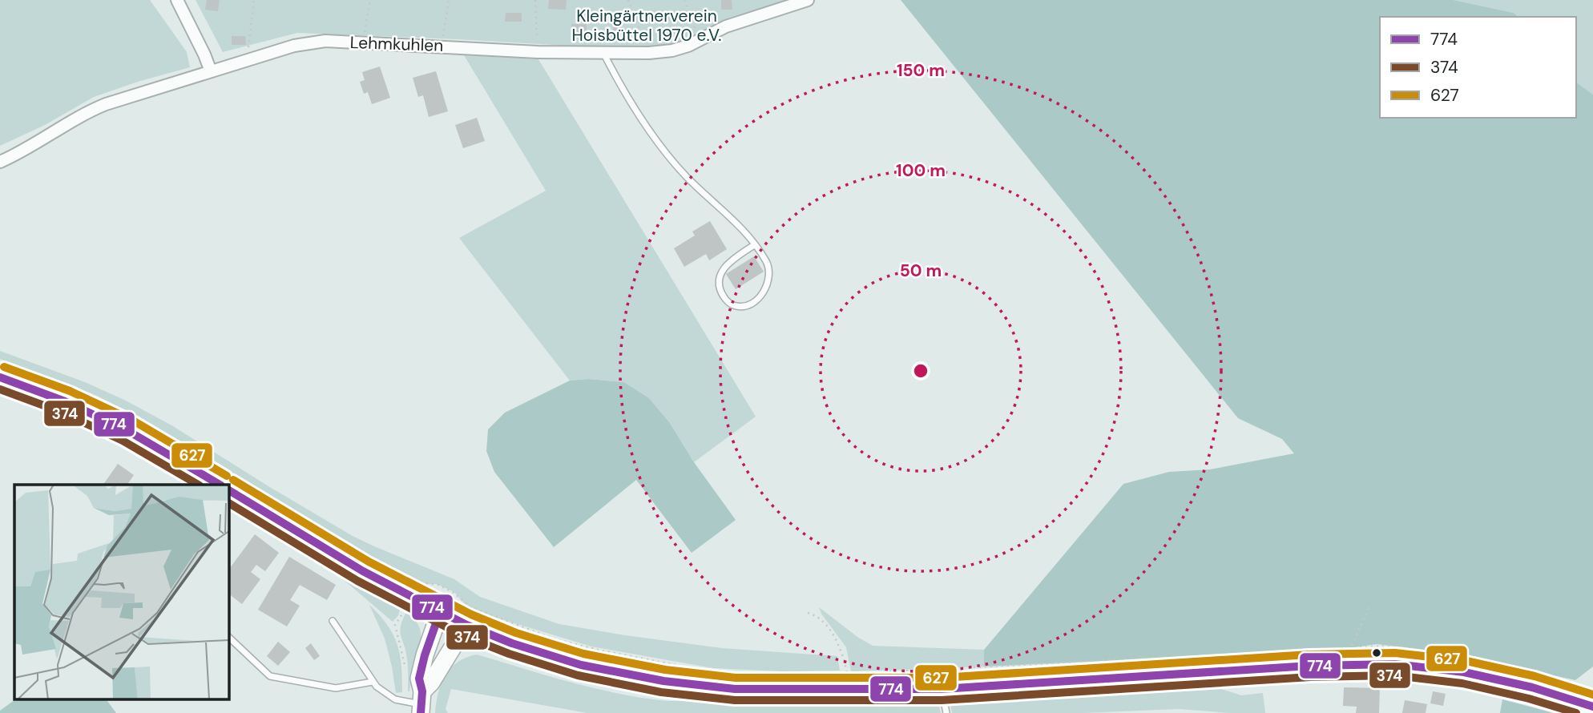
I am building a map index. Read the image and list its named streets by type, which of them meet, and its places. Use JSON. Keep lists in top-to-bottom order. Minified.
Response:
{"streets":{"street":["Lehmkuhlen"]},"parks":["Kleingärtnerverein Hoisbüttel 1970 e.V."],"lines":["transit line 627","transit line 774","transit line 374"],"legend":["774","374","627"],"rings":["150 m","100 m","50 m"]}
